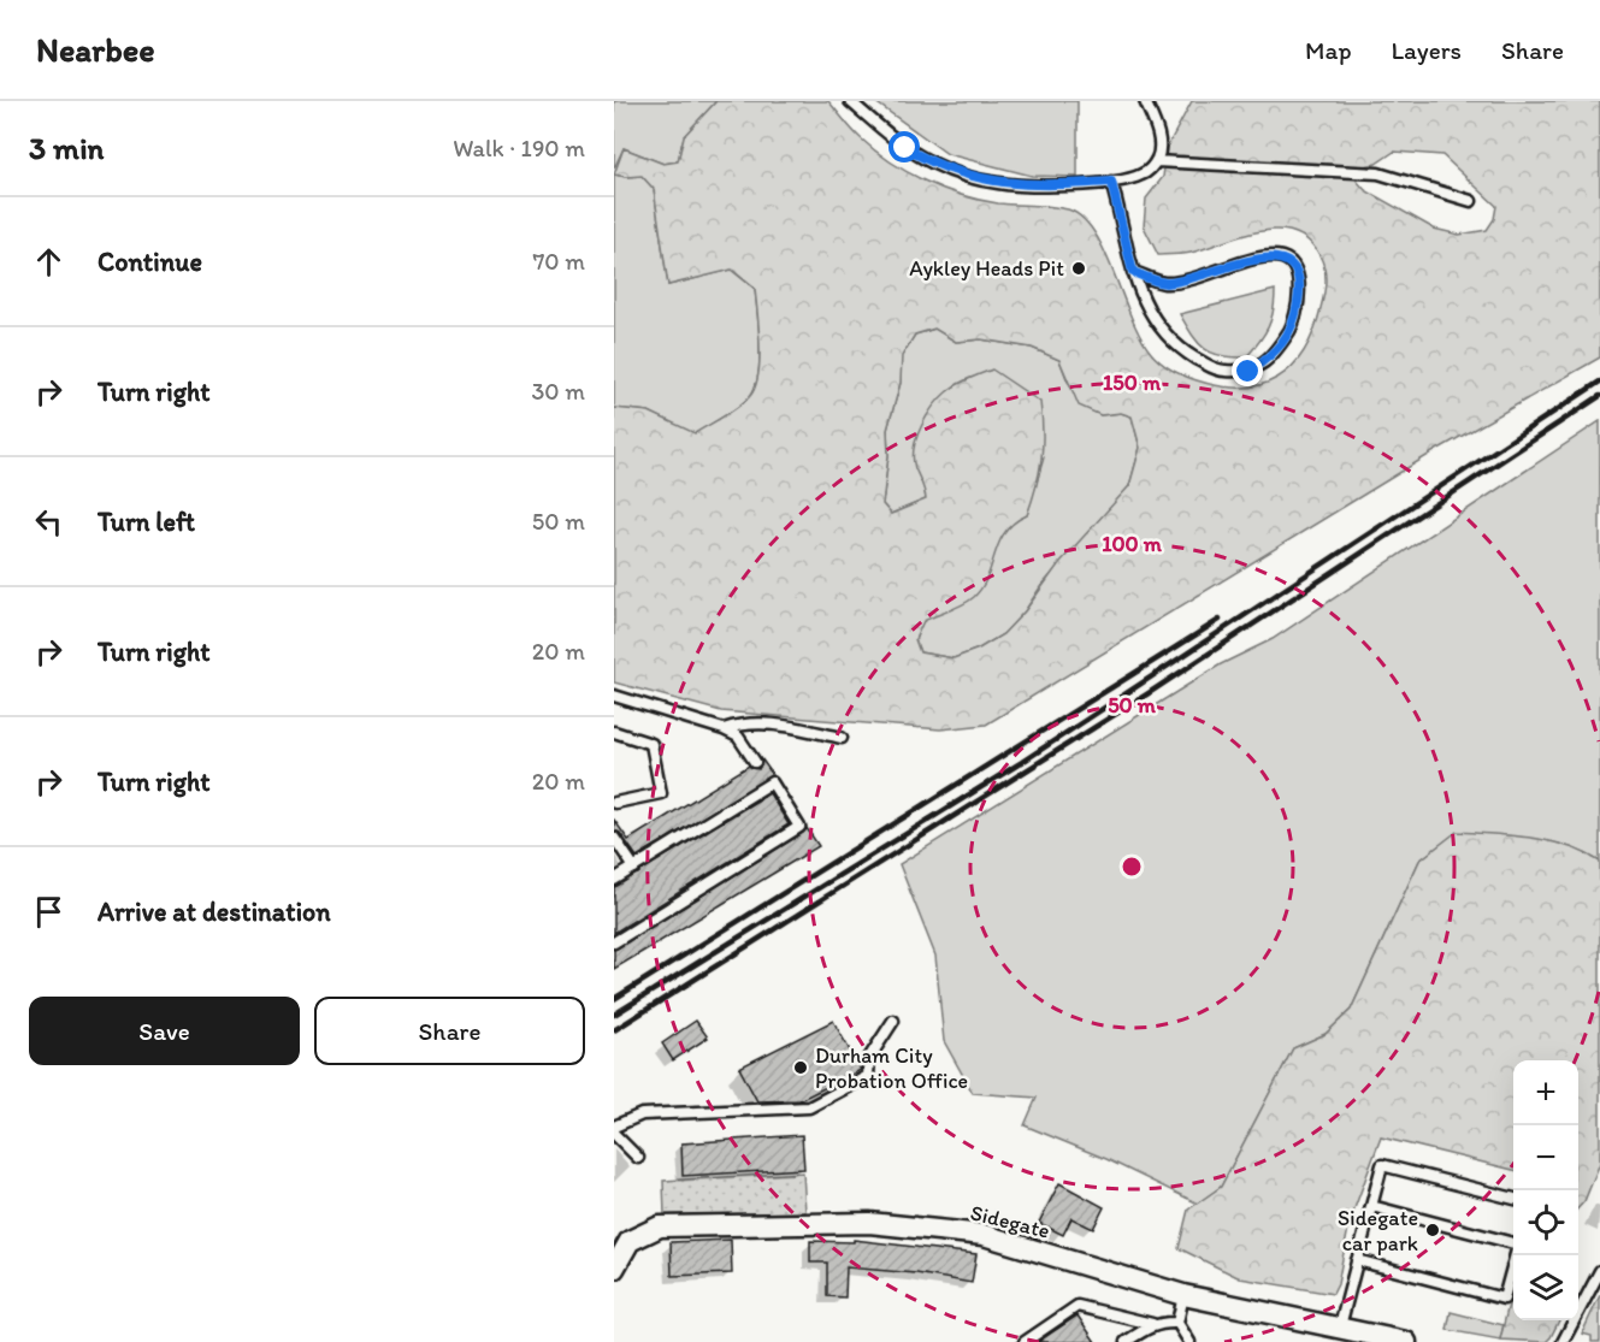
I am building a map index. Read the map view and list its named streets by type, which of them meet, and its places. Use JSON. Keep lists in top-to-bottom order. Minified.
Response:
{"streets":{"street":["Sidegate"]},"places":["Aykley Heads Pit","Durham City Probation Office","Sidegate car park"],"page":{"header":"Nearbee","nav":["Map","Layers","Share"],"heading":["3 min","Walk · 190 m"],"list":[["Continue","70 m"],["Turn right","30 m"],["Turn left","50 m"],["Turn right","20 m"],["Turn right","20 m"],"Arrive at destination"],"buttons":["Save","Share"],"map_buttons":["+","−"]},"rings":["150 m","100 m","50 m"]}
